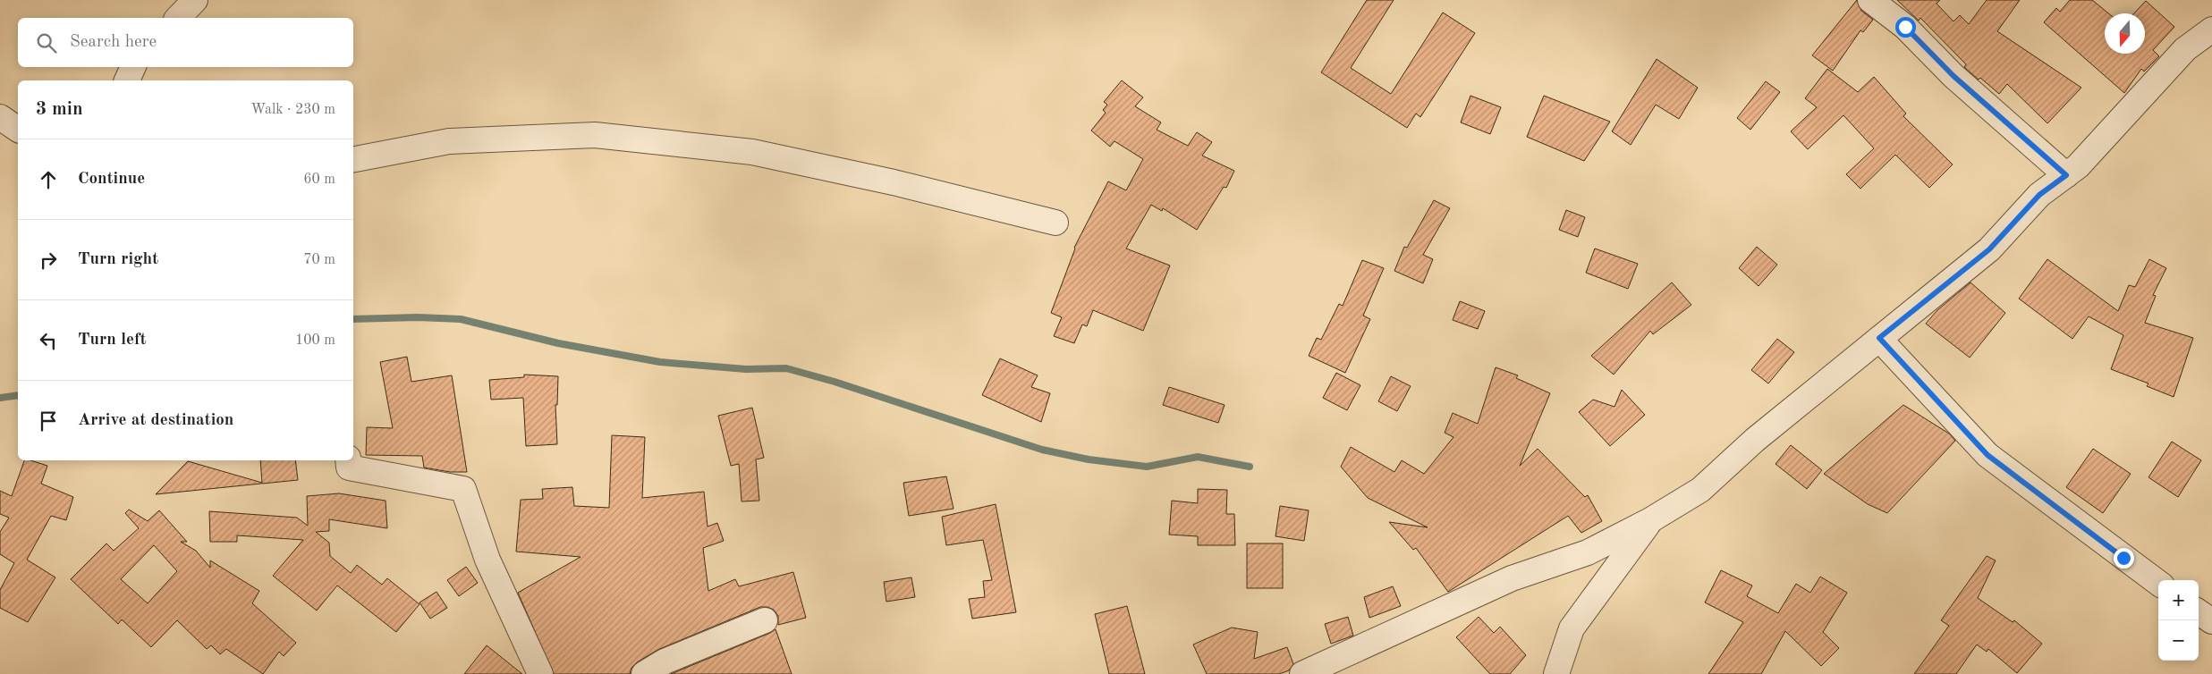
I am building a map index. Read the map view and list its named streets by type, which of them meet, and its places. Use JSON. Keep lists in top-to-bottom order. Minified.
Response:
{"north":"bottom","page":{"search":"Search here","heading":["3 min","Walk · 230 m"],"list":[["Continue","60 m"],["Turn right","70 m"],["Turn left","100 m"],"Arrive at destination"],"map_buttons":["+","−"]}}
